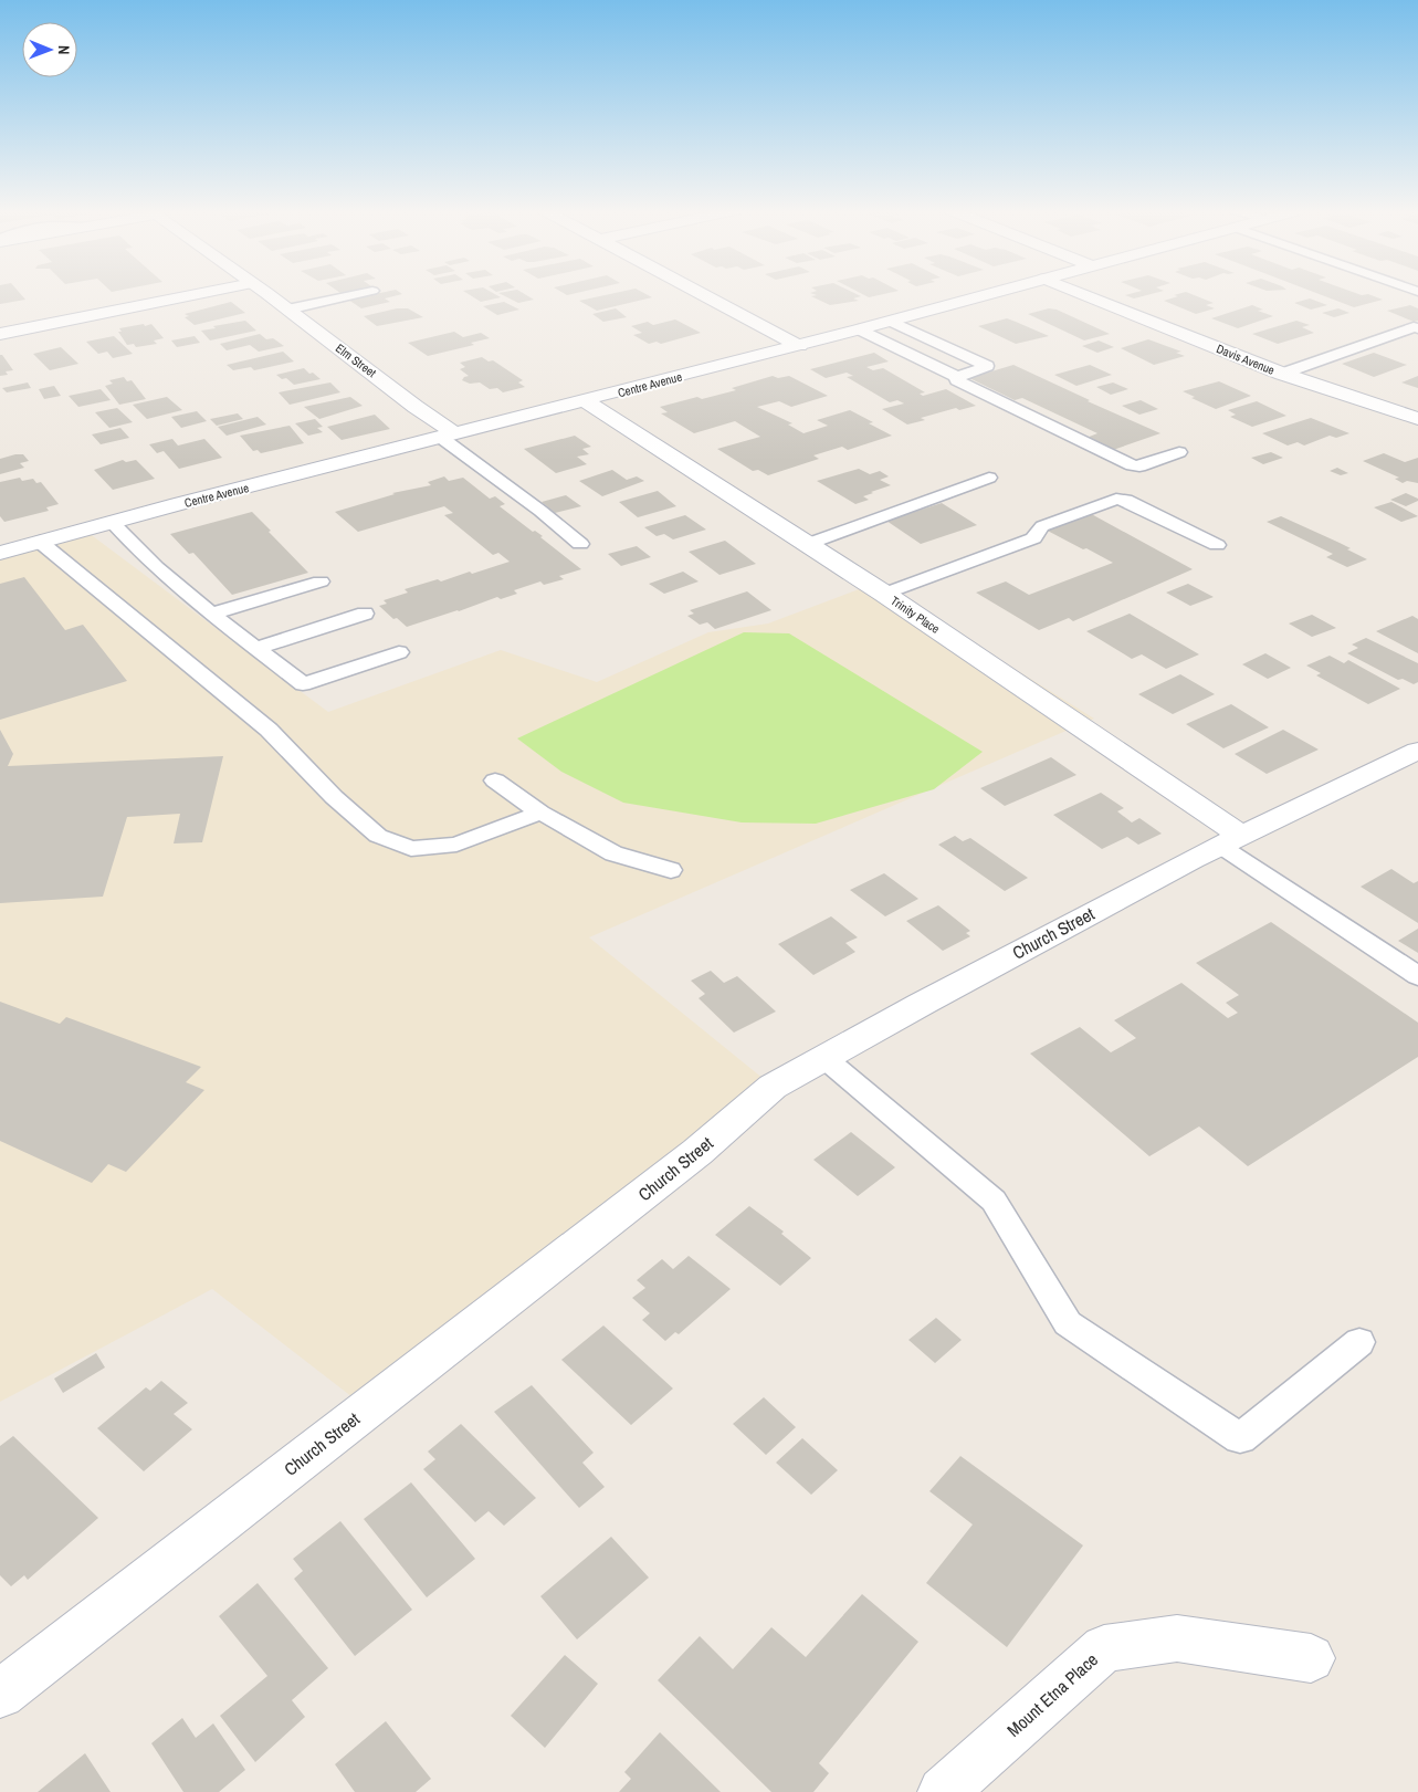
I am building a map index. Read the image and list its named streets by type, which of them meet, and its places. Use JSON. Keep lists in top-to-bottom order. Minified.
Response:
{"streets":{"street":["Davis Avenue","Elm Street","Centre Avenue","Trinity Place","Church Street","Mount Etna Place"]},"crossings":[["Elm Street","Centre Avenue"],["Centre Avenue","Trinity Place"],["Trinity Place","Church Street"]],"north":"right"}
